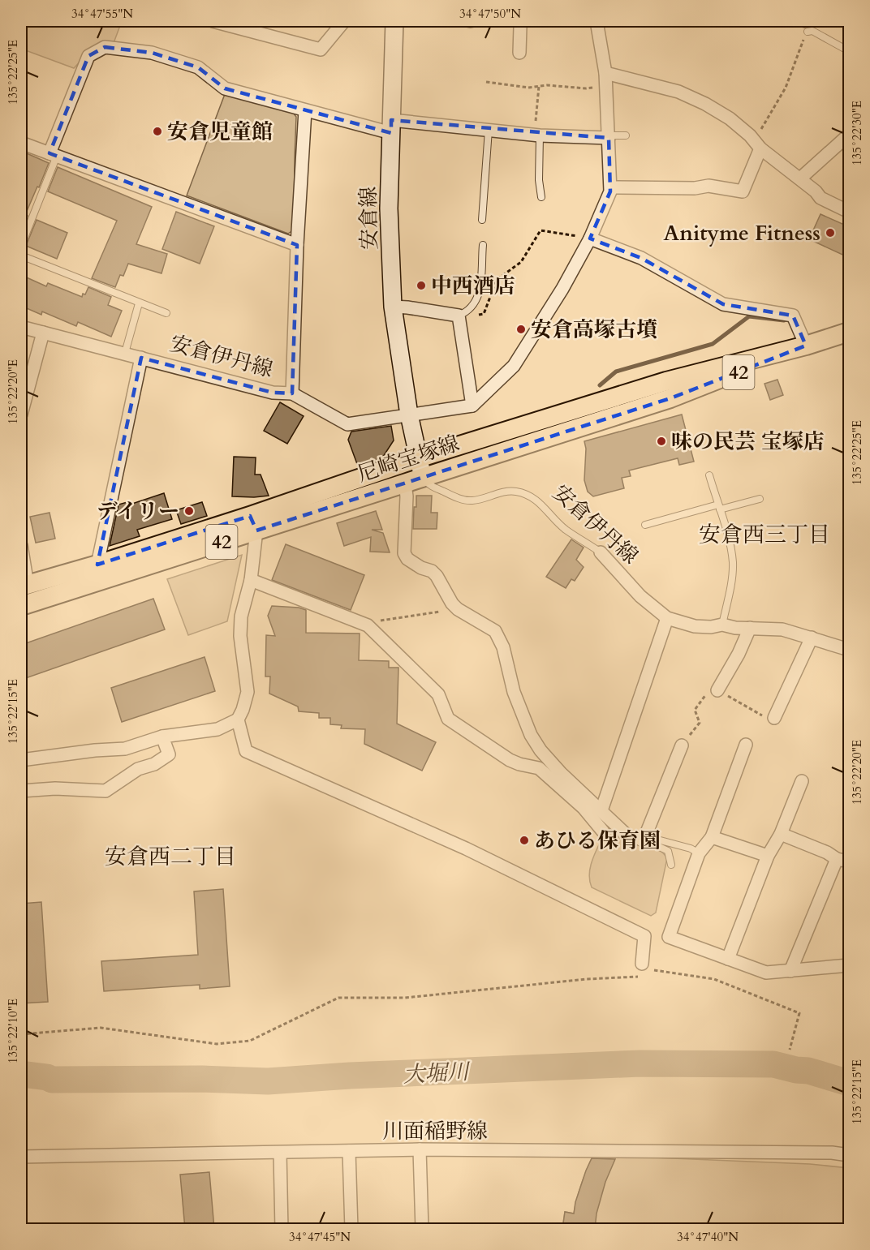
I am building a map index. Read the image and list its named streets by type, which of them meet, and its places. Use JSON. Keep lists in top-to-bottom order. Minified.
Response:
{"streets":{"main road":["42","尼崎宝塚線"],"street":["安倉線","安倉伊丹線","川面稲野線"]},"crossings":[["安倉線","安倉伊丹線"],["安倉伊丹線","尼崎宝塚線"]],"districts":["安倉西三丁目","安倉西二丁目"],"water":["大堀川"],"places":["安倉児童館","Anityme Fitness","中西酒店","安倉高塚古墳","味の民芸 宝塚店","デイリー","あひる保育園"],"coordinates":["34°47'55\"N","34°47'50\"N","135°22'25\"E","135°22'30\"E","135°22'20\"E","135°22'15\"E","135°22'10\"E","34°47'45\"N","34°47'40\"N"]}
